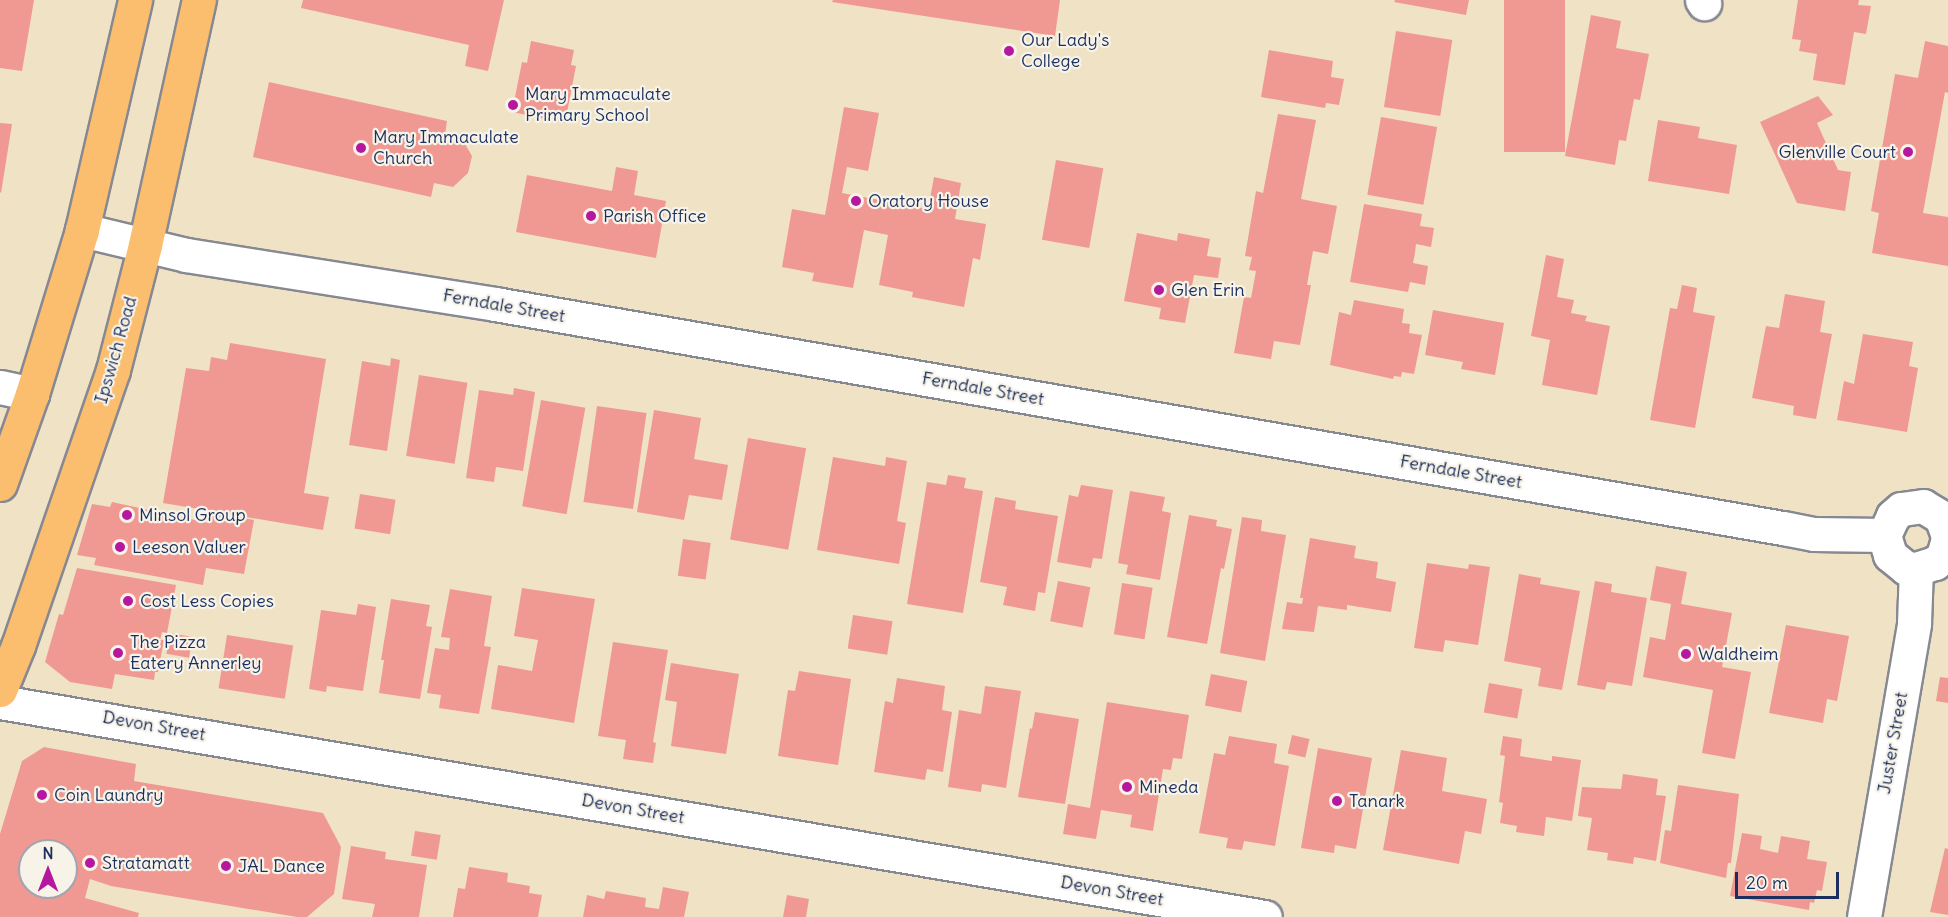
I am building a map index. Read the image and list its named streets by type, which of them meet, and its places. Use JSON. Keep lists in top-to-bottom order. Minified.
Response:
{"streets":{"highway":["Ipswich Road"],"street":["Ferndale Street","Devon Street","Juster Street"]},"crossings":[["Ferndale Street","Ipswich Road"],["Ferndale Street","Juster Street"]],"places":["Our Lady's College","Mary Immaculate Primary School","Mary Immaculate Church","Glenville Court","Oratory House","Parish Office","Glen Erin","Minsol Group","Leeson Valuer","Cost Less Copies","The Pizza Eatery Annerley","Waldheim","Mineda","Coin Laundry","Tanark","Stratamatt","JAL Dance"],"scale_bar":"20 m","north":"top"}
